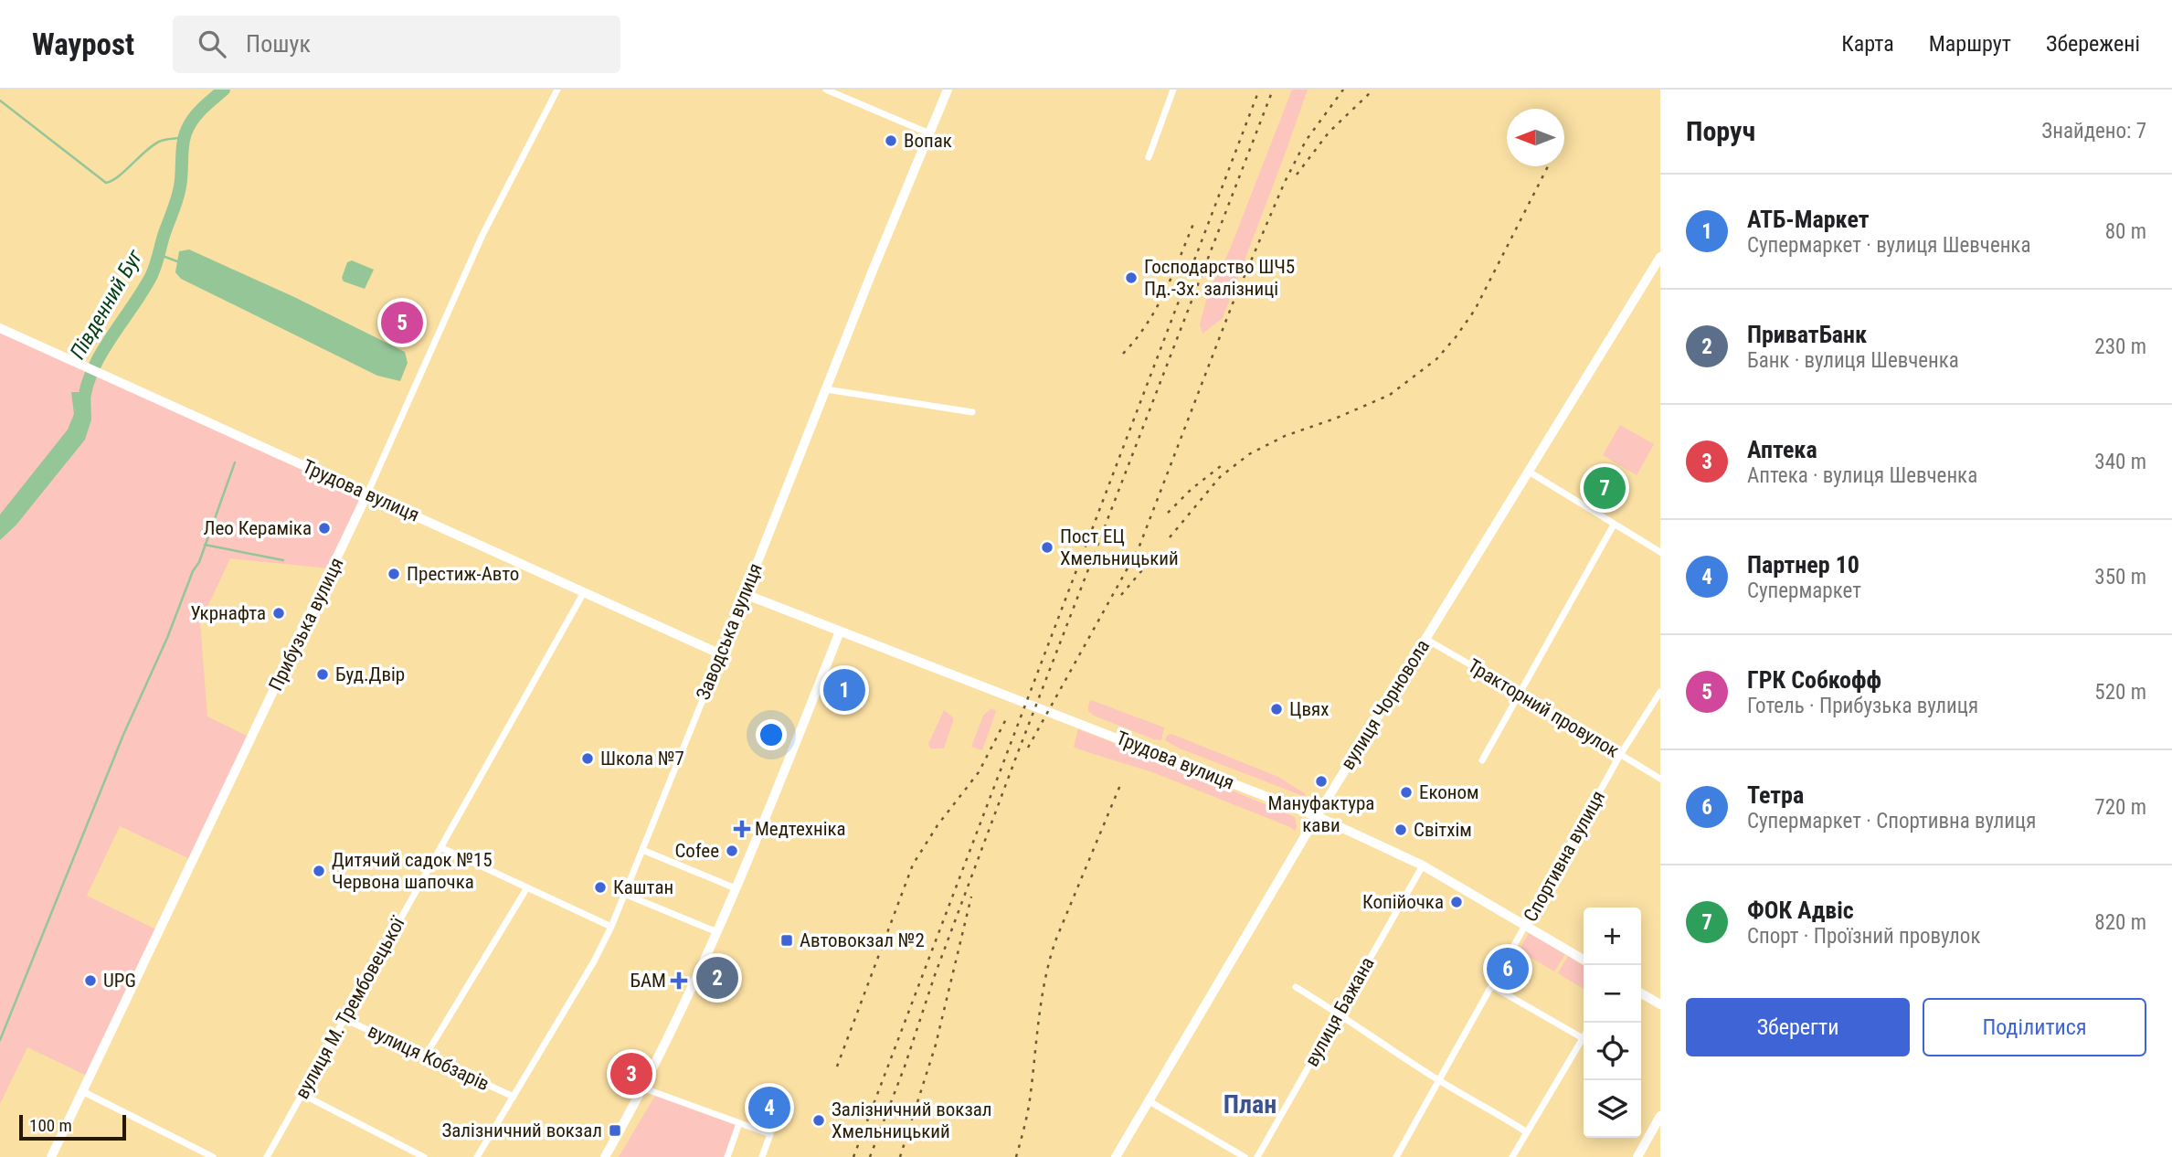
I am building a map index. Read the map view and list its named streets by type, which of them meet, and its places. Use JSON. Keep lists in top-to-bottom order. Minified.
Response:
{"streets":{"street":["Трудова вулиця","Прибузька вулиця","Заводська вулиця","вулиця Чорновола","Тракторний провулок","Спортивна вулиця","вулиця М. Трембовецької","вулиця Бажана","вулиця Кобзарів"]},"crossings":[["Трудова вулиця","Прибузька вулиця"],["Трудова вулиця","Заводська вулиця"],["Трудова вулиця","вулиця Чорновола"],["Трудова вулиця","Спортивна вулиця"],["Трудова вулиця","вулиця М. Трембовецької"],["Трудова вулиця","вулиця Бажана"],["Заводська вулиця","вулиця Кобзарів"],["вулиця Чорновола","Тракторний провулок"],["Тракторний провулок","Спортивна вулиця"],["вулиця М. Трембовецької","вулиця Кобзарів"]],"districts":["План"],"water":["Південний Буг"],"places":{"other":["Вопак","Господарство ШЧ5 Пд.-Зх. залізниці","Лео Кераміка","Пост ЕЦ Хмельницький","Престиж-Авто","Укрнафта","Буд.Двір","Цвях","Школа №7","Мануфактура кави","Економ","Світхім","Cofee","Дитячий садок №15 Червона шапочка","Каштан","Копійочка","UPG","Залізничний вокзал Хмельницький"],"health":["Медтехніка","БАМ"],"transit":["Автовокзал №2","Залізничний вокзал"]},"scale_bar":"100 m","north":"left","page":{"header":"Waypost","search":"Пошук","nav":["Карта","Маршрут","Збережені"],"heading":["Поруч","Знайдено: 7"],"list":[{"mark":"1","name":"АТБ-Маркет","note":"Супермаркет · вулиця Шевченка","value":"80 m"},{"mark":"2","name":"ПриватБанк","note":"Банк · вулиця Шевченка","value":"230 m"},{"mark":"3","name":"Аптека","note":"Аптека · вулиця Шевченка","value":"340 m"},{"mark":"4","name":"Партнер 10","note":"Супермаркет","value":"350 m"},{"mark":"5","name":"ГРК Собкофф","note":"Готель · Прибузька вулиця","value":"520 m"},{"mark":"6","name":"Тетра","note":"Супермаркет · Спортивна вулиця","value":"720 m"},{"mark":"7","name":"ФОК Адвіс","note":"Спорт · Проїзний провулок","value":"820 m"}],"pins":["5","7","1","6","2","3","4"],"map_buttons":["+","−"],"buttons":["Зберегти","Поділитися"],"scale":"100 m"}}
